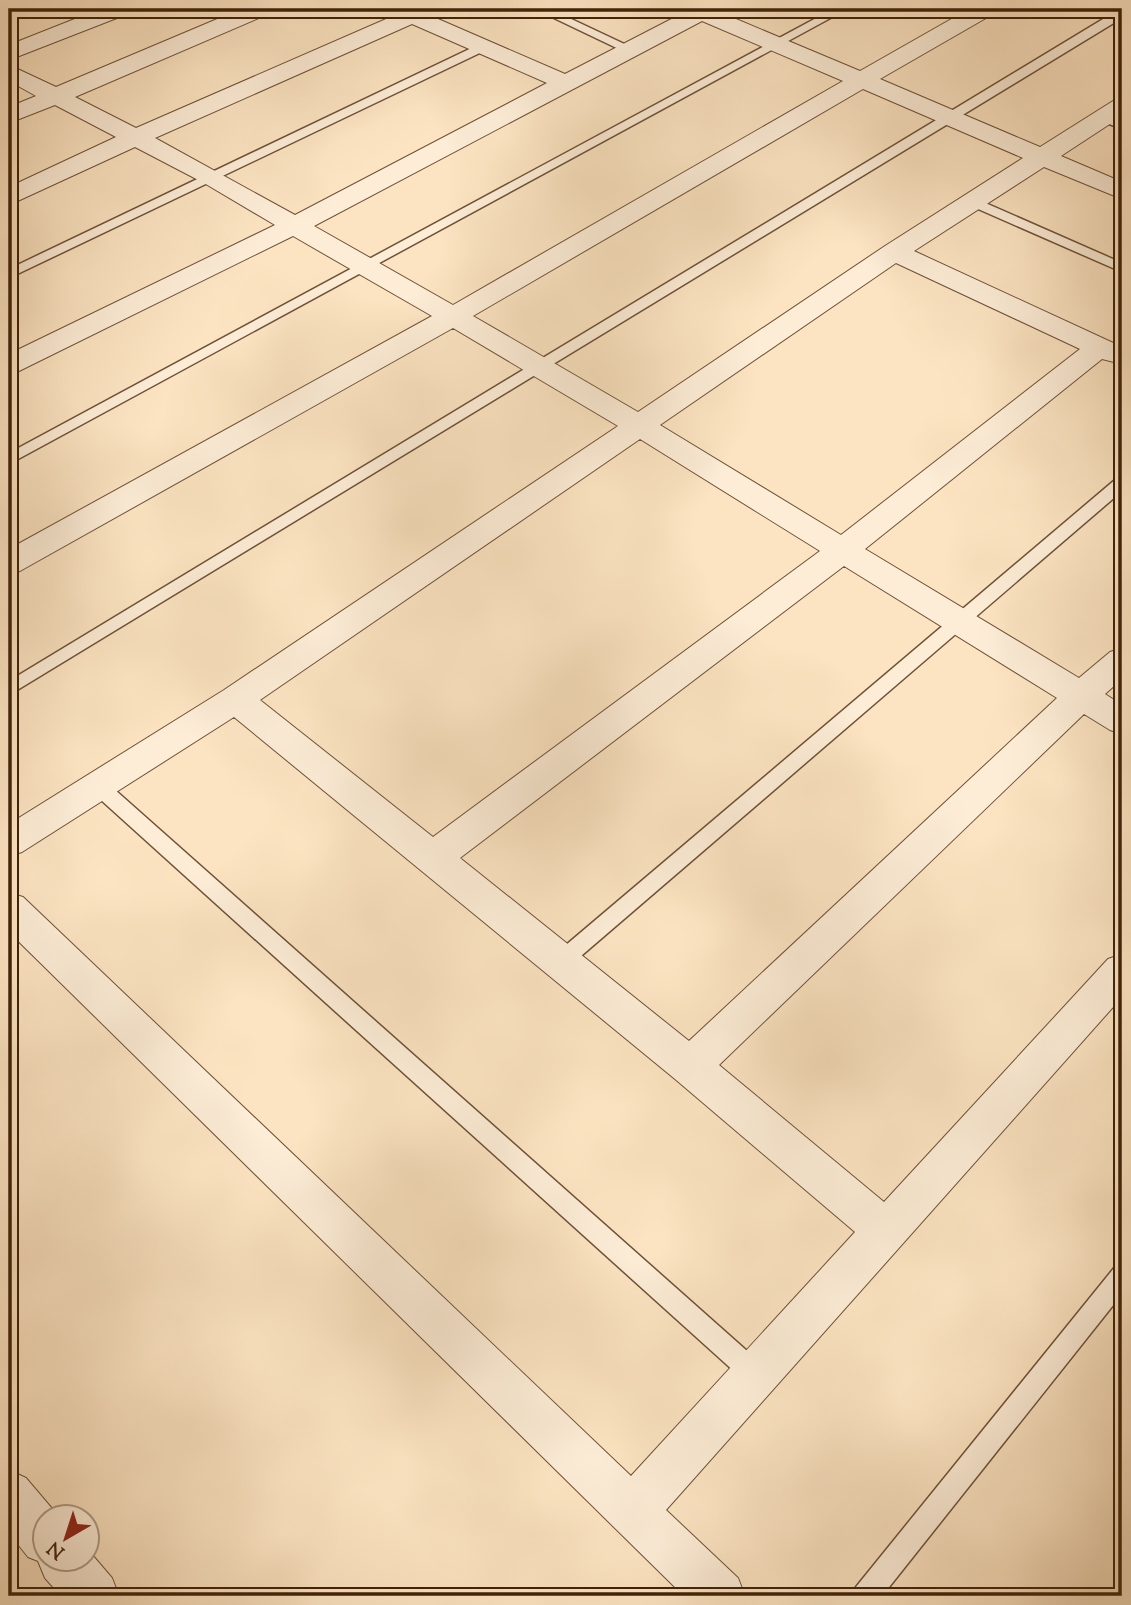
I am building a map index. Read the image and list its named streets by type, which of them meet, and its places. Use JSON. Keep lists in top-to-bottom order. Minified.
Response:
{"north":"bottom left"}
